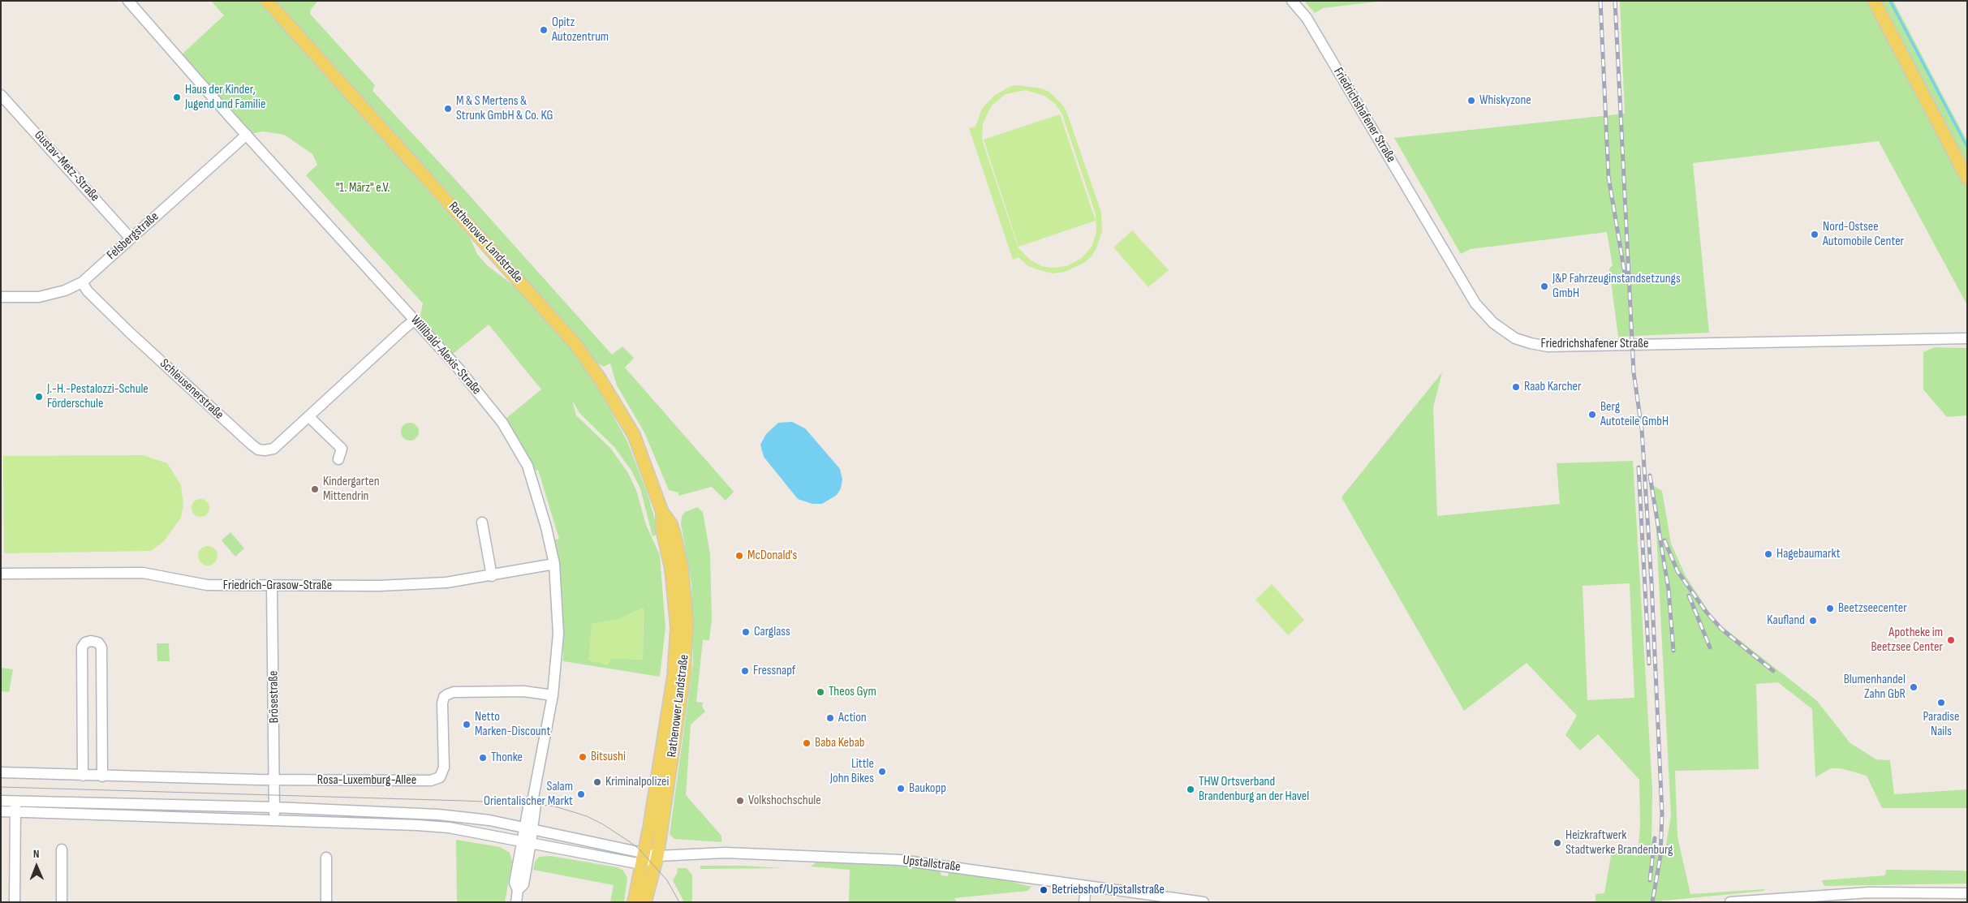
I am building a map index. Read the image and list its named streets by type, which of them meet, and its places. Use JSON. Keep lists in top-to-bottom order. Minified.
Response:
{"streets":{"main road":["Rathenower Landstraße"],"street":["Friedrichshafener Straße","Gustav-Metz-Straße","Felsbergstraße","Willibald-Alexis-Straße","Schleusenerstraße","Friedrich-Grasow-Straße","Brösestraße","Rosa-Luxemburg-Allee","Upstallstraße"]},"crossings":[["Gustav-Metz-Straße","Felsbergstraße"],["Felsbergstraße","Willibald-Alexis-Straße"],["Felsbergstraße","Schleusenerstraße"],["Rathenower Landstraße","Upstallstraße"],["Willibald-Alexis-Straße","Schleusenerstraße"],["Willibald-Alexis-Straße","Friedrich-Grasow-Straße"],["Willibald-Alexis-Straße","Rosa-Luxemburg-Allee"],["Friedrich-Grasow-Straße","Brösestraße"],["Brösestraße","Rosa-Luxemburg-Allee"]],"parks":["\"1. März\" e.V."],"places":["Opitz Autozentrum","Haus der Kinder, Jugend und Familie","Whiskyzone","M & S Mertens & Strunk GmbH & Co. KG","Nord-Ostsee Automobile Center","J&P Fahrzeuginstandsetzungs GmbH","Raab Karcher","J.-H.-Pestalozzi-Schule Förderschule","Berg Autoteile GmbH","Kindergarten Mittendrin","Hagebaumarkt","McDonald's","Beetzseecenter","Kaufland","Carglass","Apotheke im Beetzsee Center","Fressnapf","Blumenhandel Zahn GbR","Theos Gym","Paradise Nails","Action","Netto Marken-Discount","Baba Kebab","Bitsushi","Thonke","Little John Bikes","Kriminalpolizei","Baukopp","THW Ortsverband Brandenburg an der Havel","Salam Orientalischer Markt","Volkshochschule","Heizkraftwerk Stadtwerke Brandenburg","Betriebshof/Upstallstraße"],"north":"top"}
